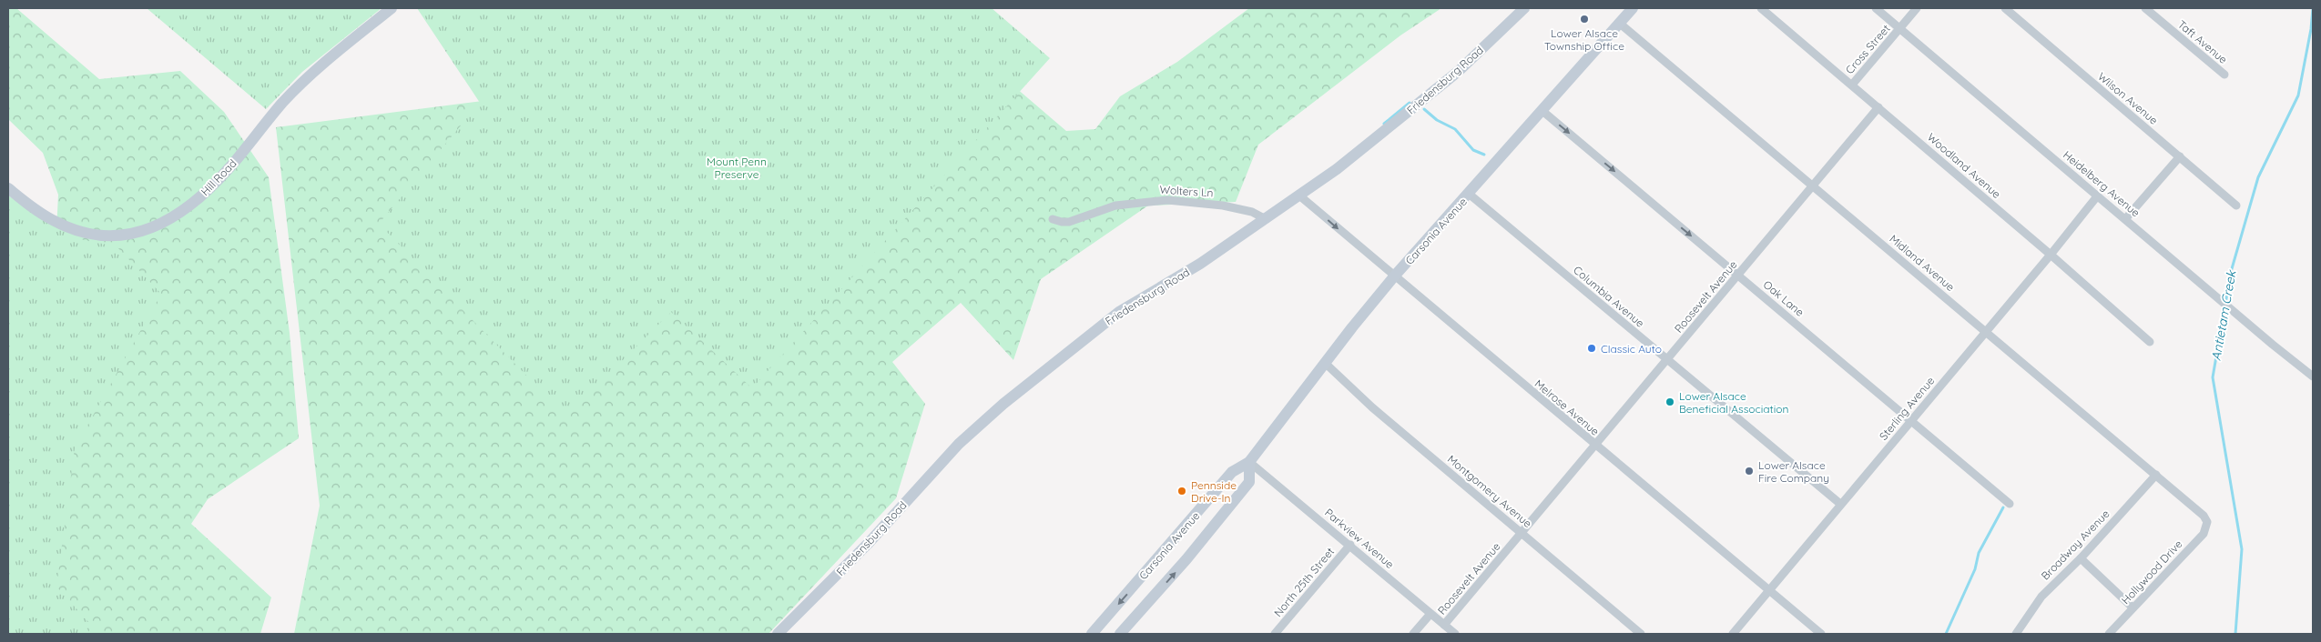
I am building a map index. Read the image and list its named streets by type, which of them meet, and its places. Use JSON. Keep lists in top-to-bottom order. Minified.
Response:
{"streets":{"street":["Taft Avenue","Cross Street","Friedensburg Road","Wilson Avenue","Woodland Avenue","Hill Road","Heidelberg Avenue","Wolters Ln","Carsonia Avenue","Midland Avenue","Columbia Avenue","Roosevelt Avenue","Oak Lane","Melrose Avenue","Sterling Avenue","Montgomery Avenue","Parkview Avenue","Broadway Avenue","Hollywood Drive","North 25th Street"]},"crossings":[["Cross Street","Woodland Avenue"],["Cross Street","Heidelberg Avenue"],["Friedensburg Road","Wolters Ln"],["Friedensburg Road","Melrose Avenue"],["Woodland Avenue","Roosevelt Avenue"],["Woodland Avenue","Sterling Avenue"],["Heidelberg Avenue","Sterling Avenue"],["Carsonia Avenue","Midland Avenue"],["Carsonia Avenue","Columbia Avenue"],["Carsonia Avenue","Oak Lane"],["Carsonia Avenue","Melrose Avenue"],["Carsonia Avenue","Montgomery Avenue"],["Carsonia Avenue","Parkview Avenue"],["Midland Avenue","Roosevelt Avenue"],["Midland Avenue","Sterling Avenue"],["Midland Avenue","Broadway Avenue"],["Midland Avenue","Hollywood Drive"],["Columbia Avenue","Roosevelt Avenue"],["Columbia Avenue","Sterling Avenue"],["Roosevelt Avenue","Oak Lane"],["Roosevelt Avenue","Melrose Avenue"],["Roosevelt Avenue","Montgomery Avenue"],["Roosevelt Avenue","Parkview Avenue"],["Oak Lane","Sterling Avenue"],["Melrose Avenue","Sterling Avenue"],["Parkview Avenue","North 25th Street"]],"one_way":["Oak Lane"],"water":["Antietam Creek"],"parks":["Mount Penn Preserve"],"places":["Lower Alsace Township Office","Classic Auto","Lower Alsace Beneficial Association","Lower Alsace Fire Company","Pennside Drive-In"]}
